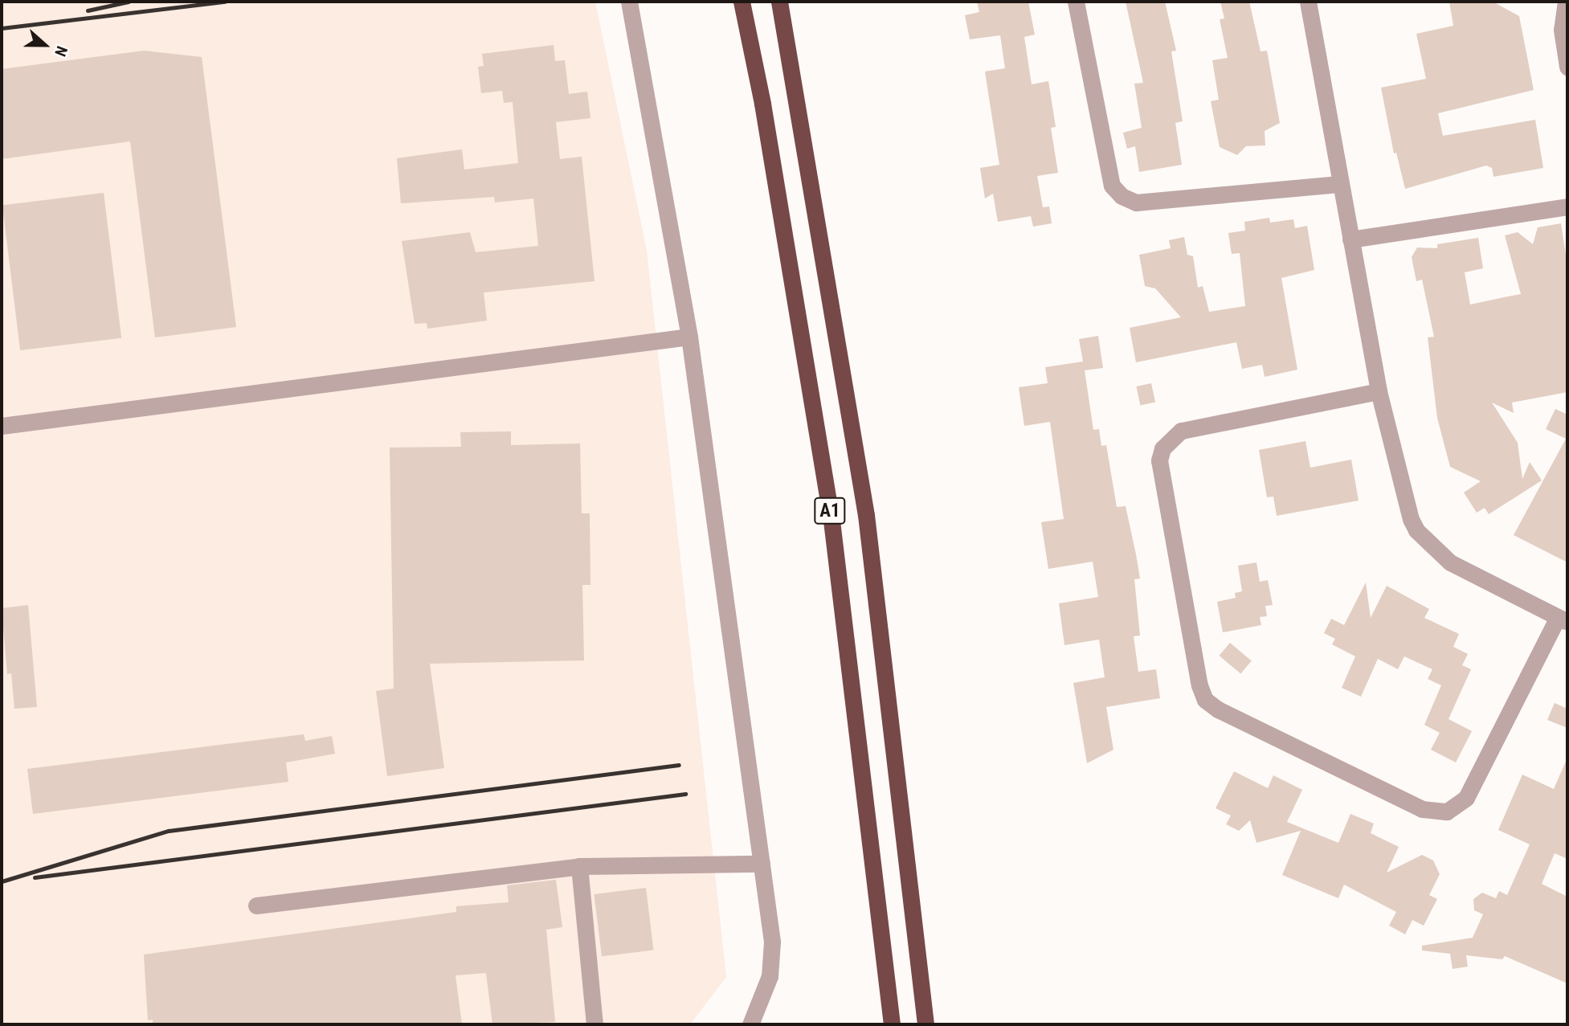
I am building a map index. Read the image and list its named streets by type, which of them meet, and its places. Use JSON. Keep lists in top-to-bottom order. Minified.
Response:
{"streets":{"highway":["A1"]},"north":"right"}
